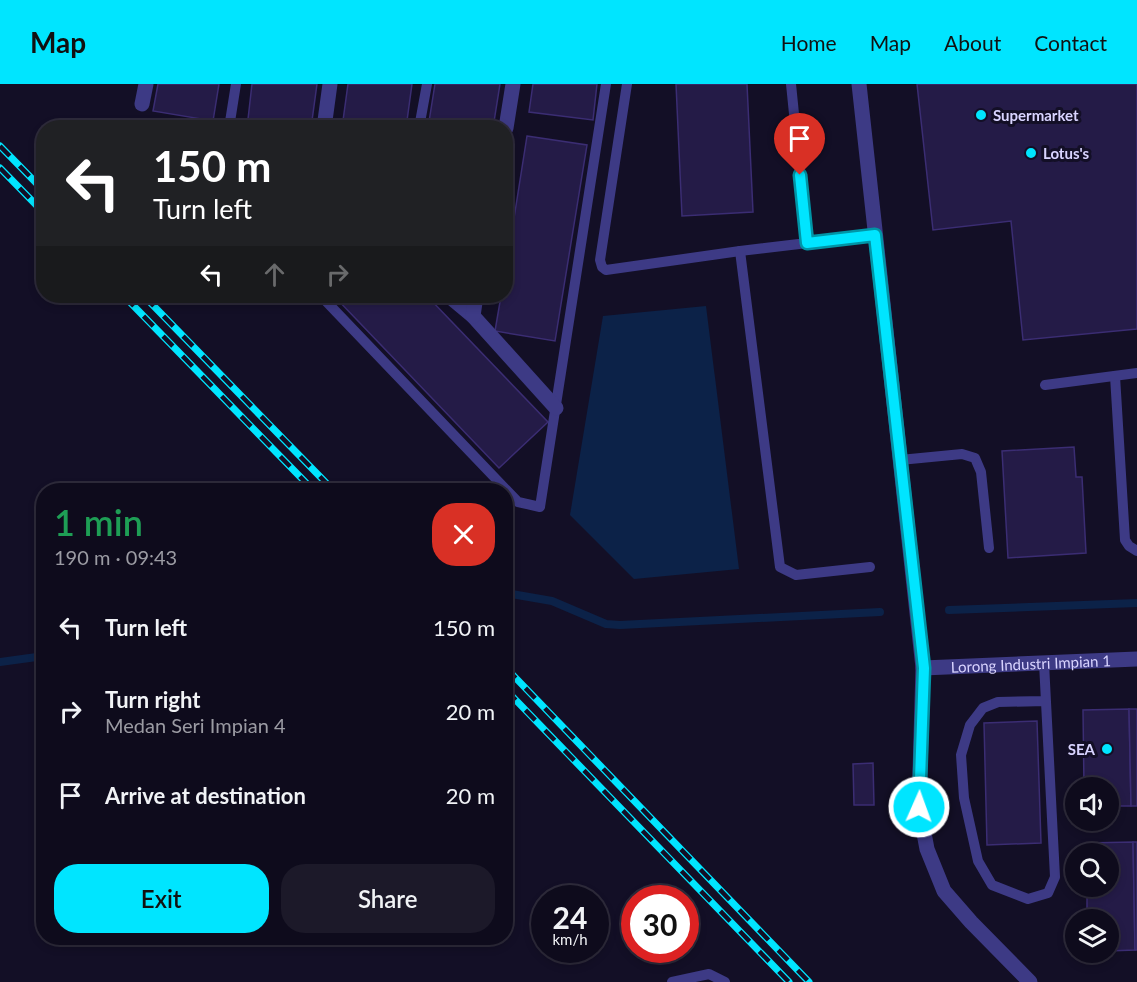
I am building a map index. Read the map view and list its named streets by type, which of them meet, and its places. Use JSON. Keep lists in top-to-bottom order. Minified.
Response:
{"streets":{"street":["Lorong Industri Impian 1"]},"places":["Supermarket","Lotus's","SEA"],"page":{"header":"Map","nav":["Home","Map","About","Contact"],"turn":["150 m","Turn left"],"heading":["1 min","190 m · 09:43"],"list":[{"name":"Turn left","value":"150 m"},{"name":"Turn right","note":"Medan Seri Impian 4","value":"20 m"},{"name":"Arrive at destination","value":"20 m"}],"buttons":["Exit","Share"],"speed":"24 km/h","limit":"30"}}
